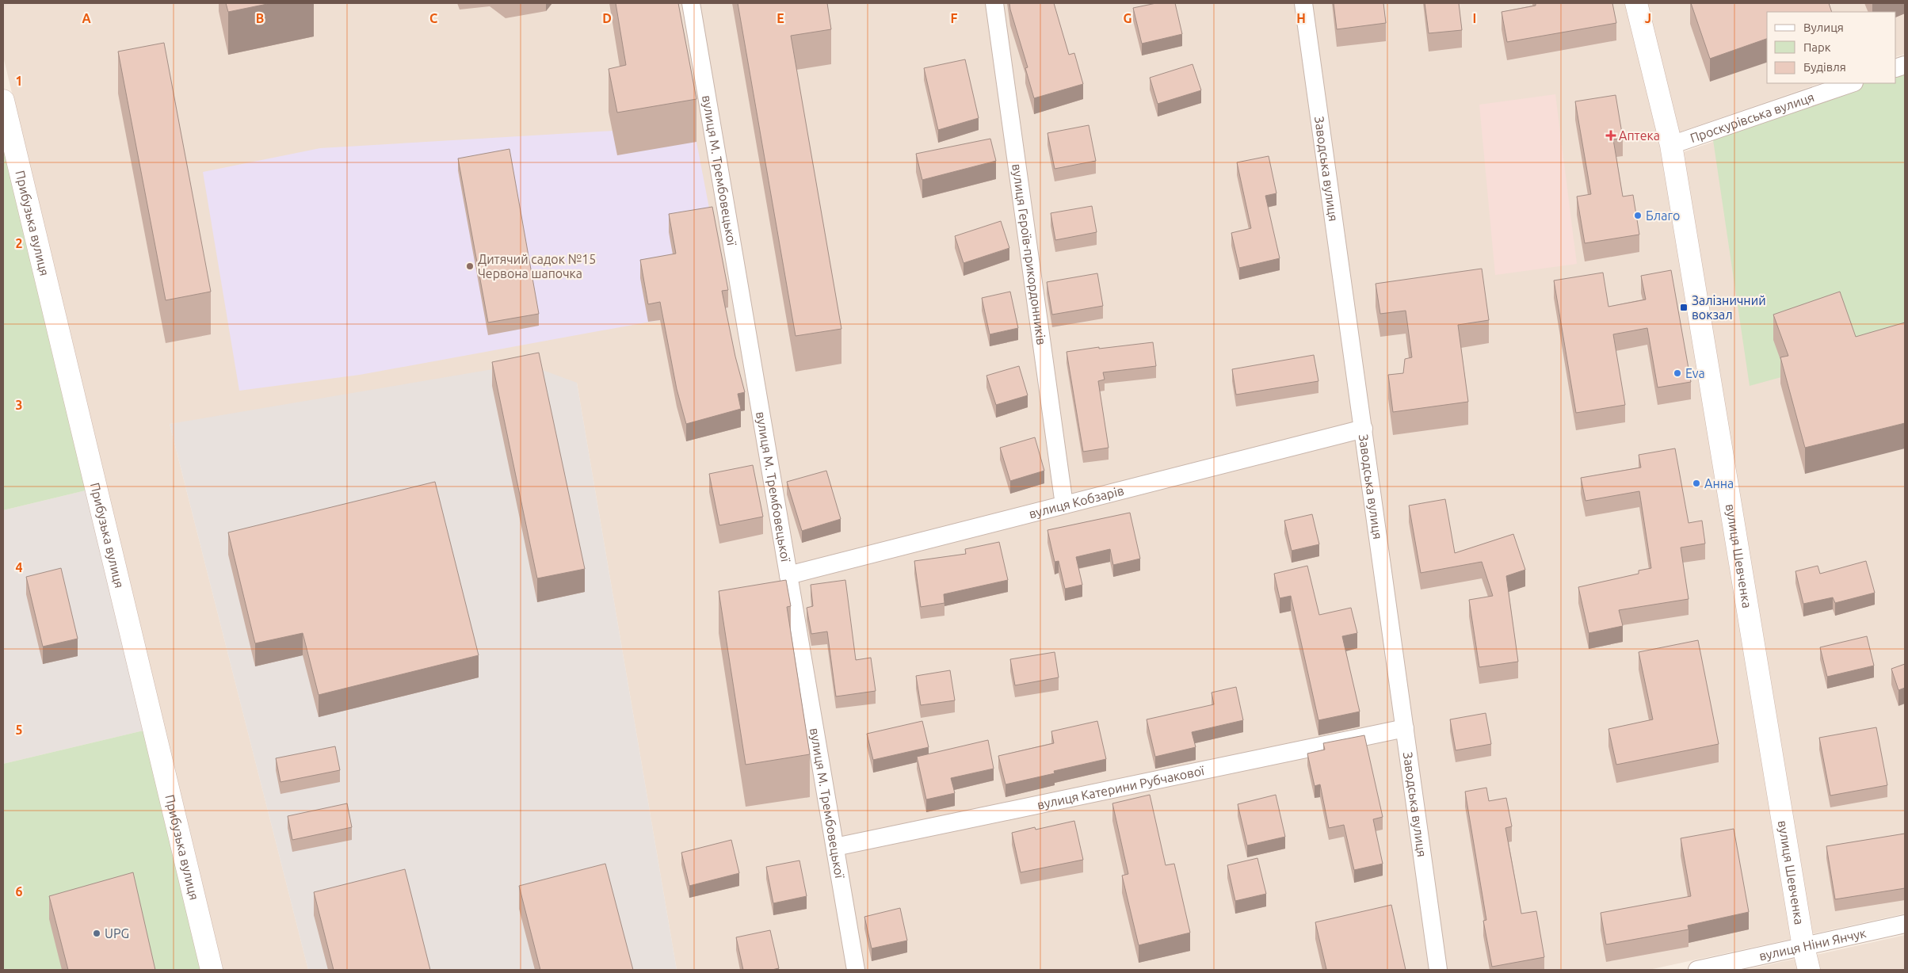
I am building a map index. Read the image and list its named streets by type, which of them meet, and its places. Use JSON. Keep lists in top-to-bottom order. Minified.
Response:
{"streets":{"street":["Проскурівська вулиця","Заводська вулиця","вулиця М. Трембовецької","Прибузька вулиця","вулиця Героїв-прикордонників","вулиця Кобзарів","вулиця Шевченка","вулиця Катерини Рубчакової","вулиця Ніни Янчук"]},"crossings":[["Проскурівська вулиця","вулиця Шевченка"],["Заводська вулиця","вулиця Кобзарів"],["Заводська вулиця","вулиця Катерини Рубчакової"],["вулиця М. Трембовецької","вулиця Кобзарів"],["вулиця М. Трембовецької","вулиця Катерини Рубчакової"],["вулиця Героїв-прикордонників","вулиця Кобзарів"],["вулиця Шевченка","вулиця Ніни Янчук"]],"places":{"health":["Аптека"],"other":["Благо","Дитячий садок №15 Червона шапочка","Eva","Анна","UPG"],"transit":["Залізничний вокзал"]},"legend":["Вулиця","Парк","Будівля"],"grid":{"columns":["A","B","C","D","E","F","G","H","I","J"],"rows":["1","2","3","4","5","6"]}}
